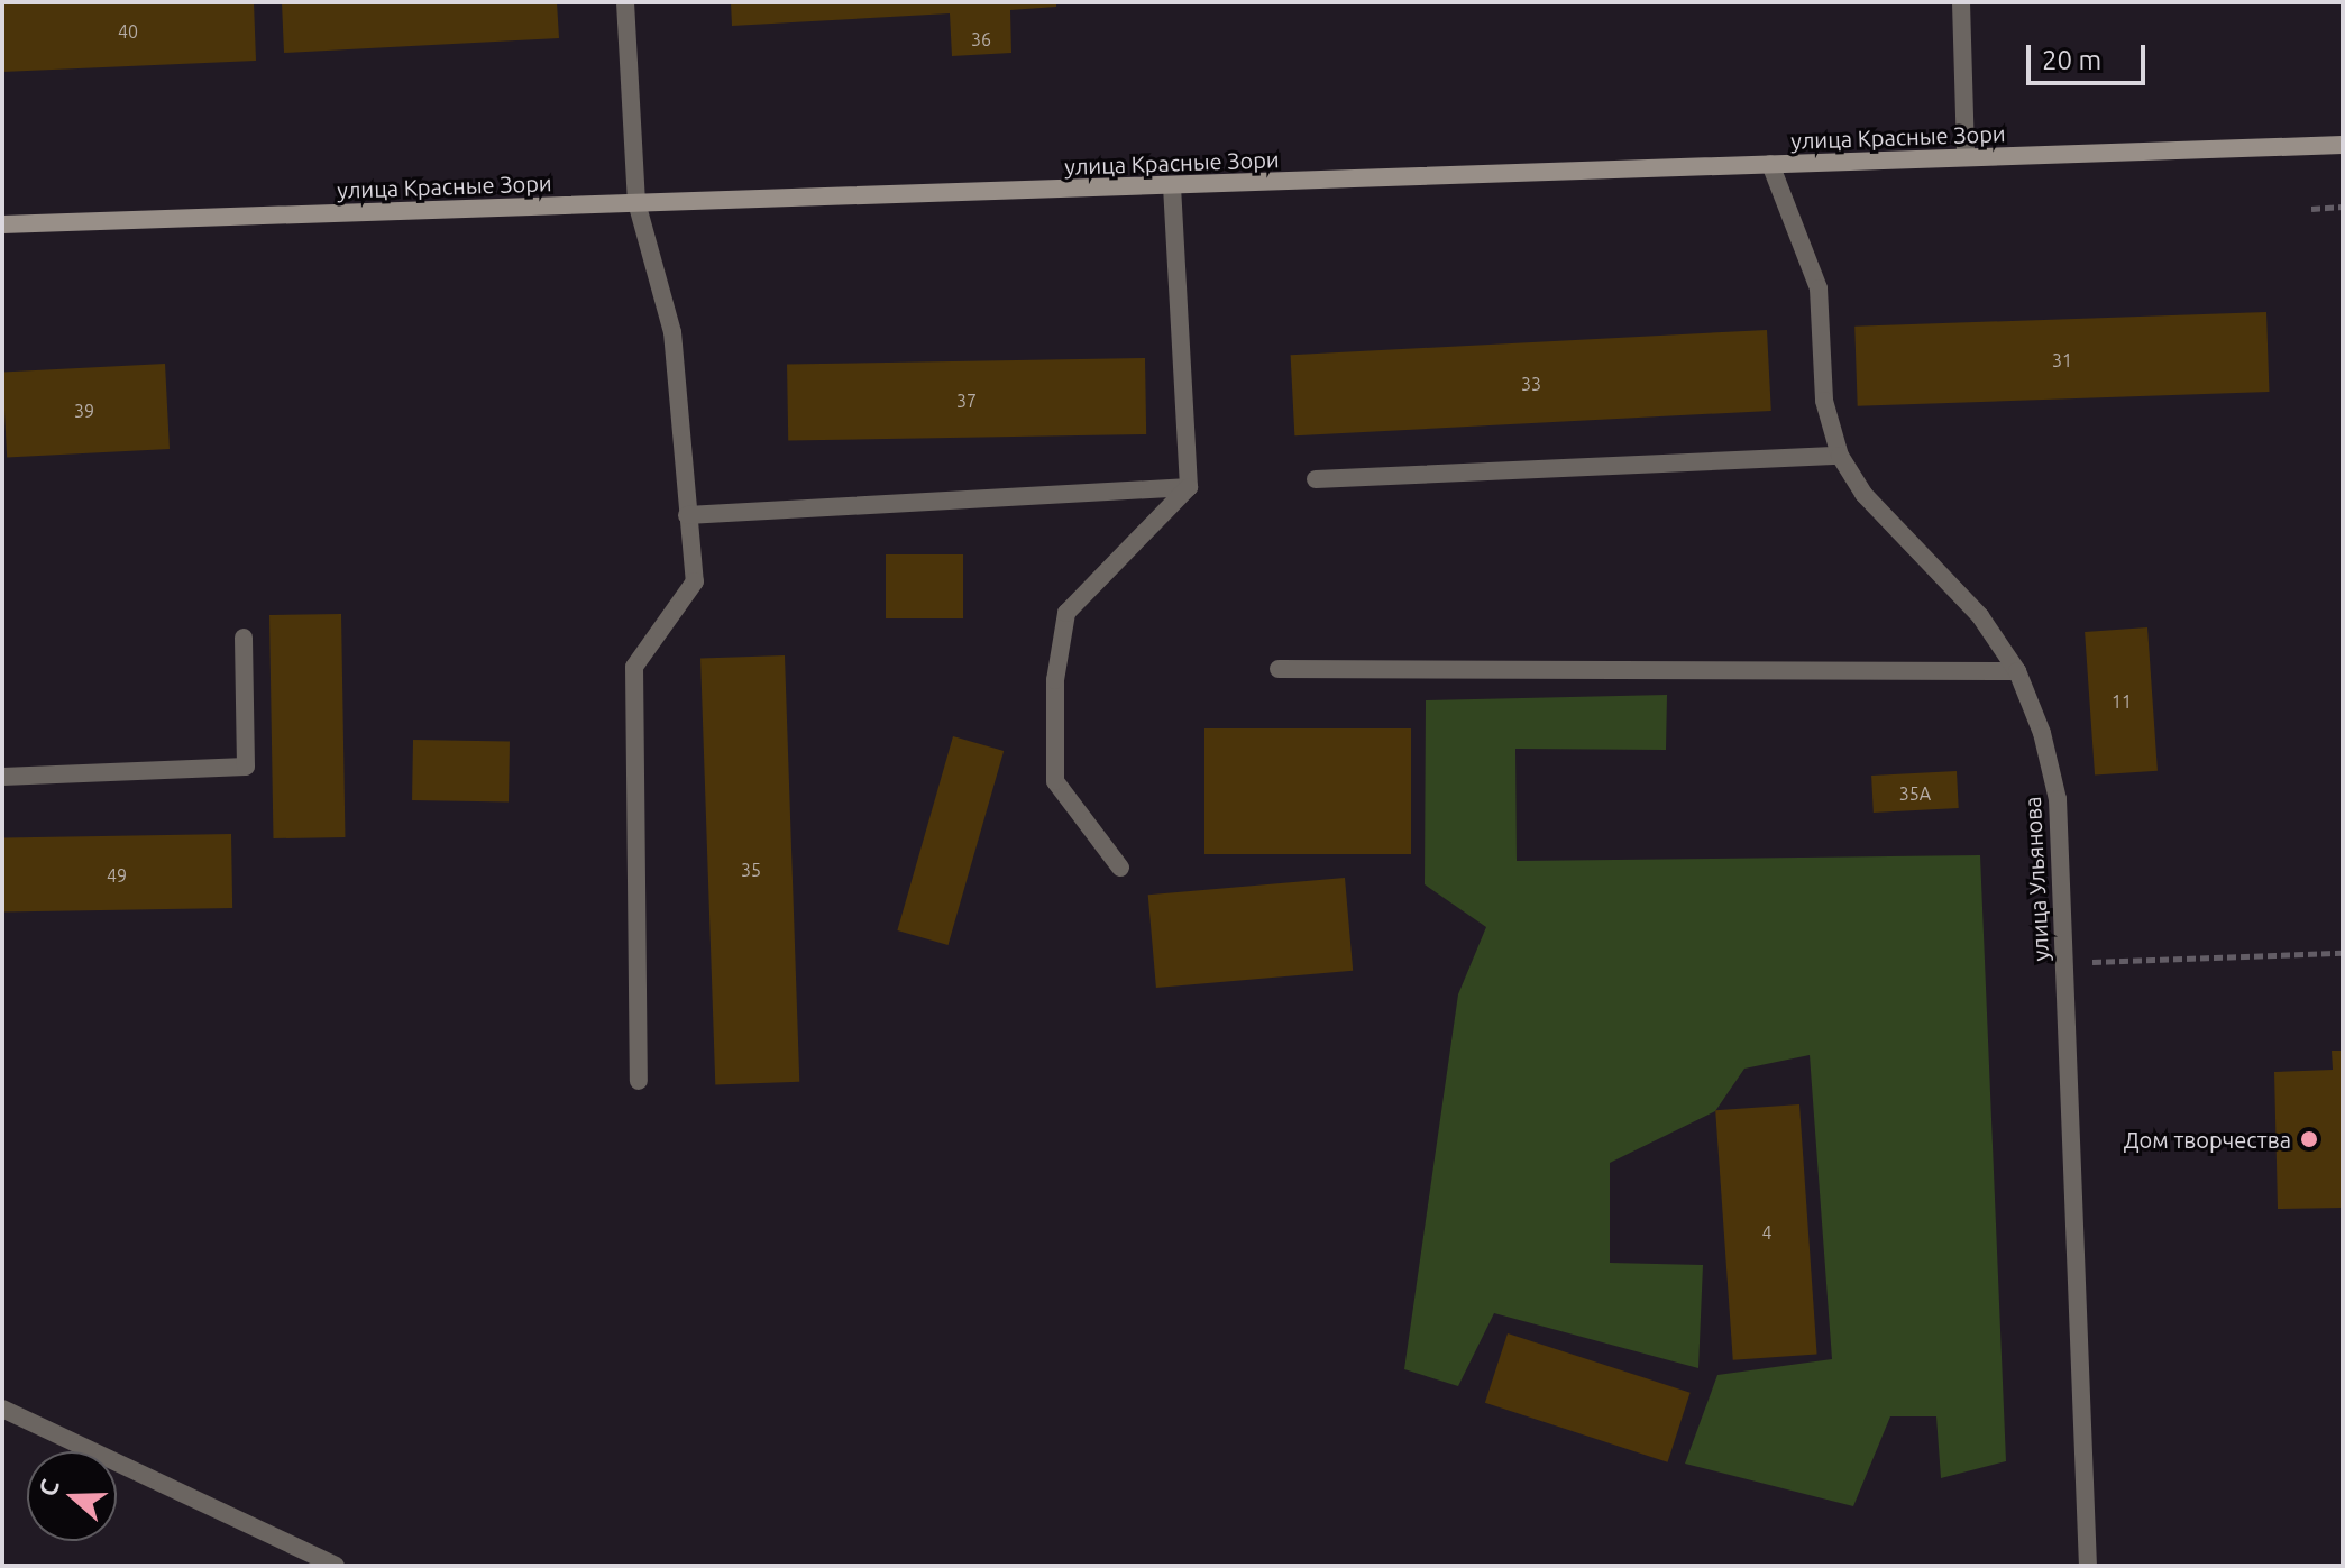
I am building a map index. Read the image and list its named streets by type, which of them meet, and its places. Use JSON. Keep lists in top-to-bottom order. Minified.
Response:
{"streets":{"main road":["улица Красные Зори"],"street":["улица Ульянова"]},"crossings":[["улица Красные Зори","улица Ульянова"]],"places":["Дом творчества"],"house_numbers":["40","36","31","33","37","39","11","35А","35","49","4"],"scale_bar":"20 m","north":"left"}
